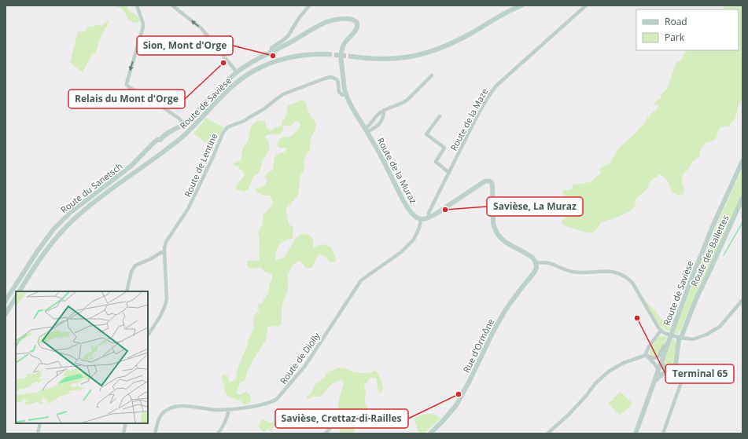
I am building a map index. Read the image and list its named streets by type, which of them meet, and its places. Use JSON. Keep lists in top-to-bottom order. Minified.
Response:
{"streets":{"street":["Route de Savièse","Route de la Maze","Route de Lentine","Route de la Muraz","Route du Sanetsch","Route des Ballettes","Rue d'Ormône","Route de Diolly"]},"crossings":[["Route de Savièse","Route de la Muraz"],["Route de Savièse","Route du Sanetsch"],["Route de Lentine","Route de la Muraz"],["Route de la Muraz","Route du Sanetsch"],["Route de la Muraz","Route de Diolly"]],"places":["Sion, Mont d'Orge","Relais du Mont d'Orge","Savièse, La Muraz","Terminal 65","Savièse, Crettaz-di-Railles"],"legend":["Road","Park"]}
